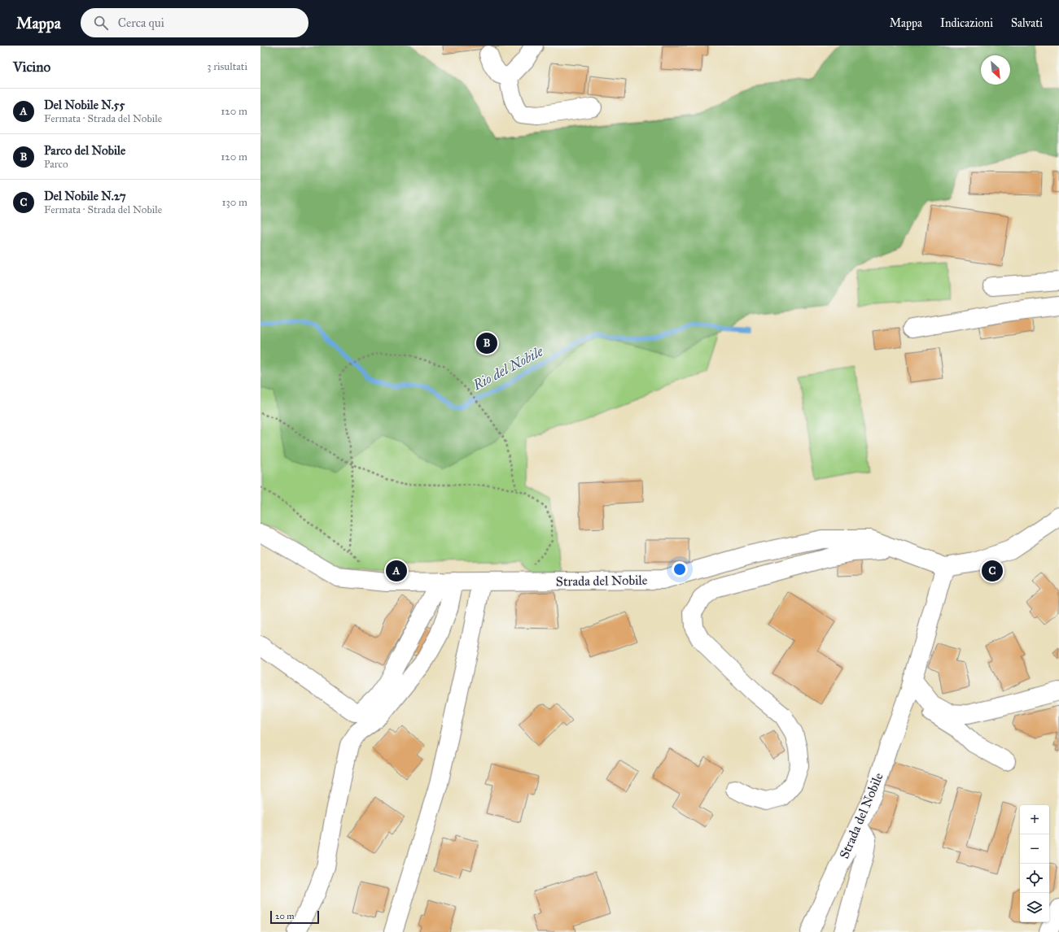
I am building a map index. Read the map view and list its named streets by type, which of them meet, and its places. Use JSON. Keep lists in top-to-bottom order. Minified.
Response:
{"streets":{"street":["Strada del Nobile"]},"water":["Rio del Nobile"],"scale_bar":"20 m","north":"bottom right","page":{"header":"Mappa","search":"Cerca qui","nav":["Mappa","Indicazioni","Salvati"],"heading":["Vicino","3 risultati"],"list":[{"mark":"A","name":"Del Nobile N.55","note":"Fermata · Strada del Nobile","value":"120 m"},{"mark":"B","name":"Parco del Nobile","note":"Parco","value":"120 m"},{"mark":"C","name":"Del Nobile N.27","note":"Fermata · Strada del Nobile","value":"130 m"}],"pins":["B","A","C"],"map_buttons":["+","−"],"scale":"20 m"}}
